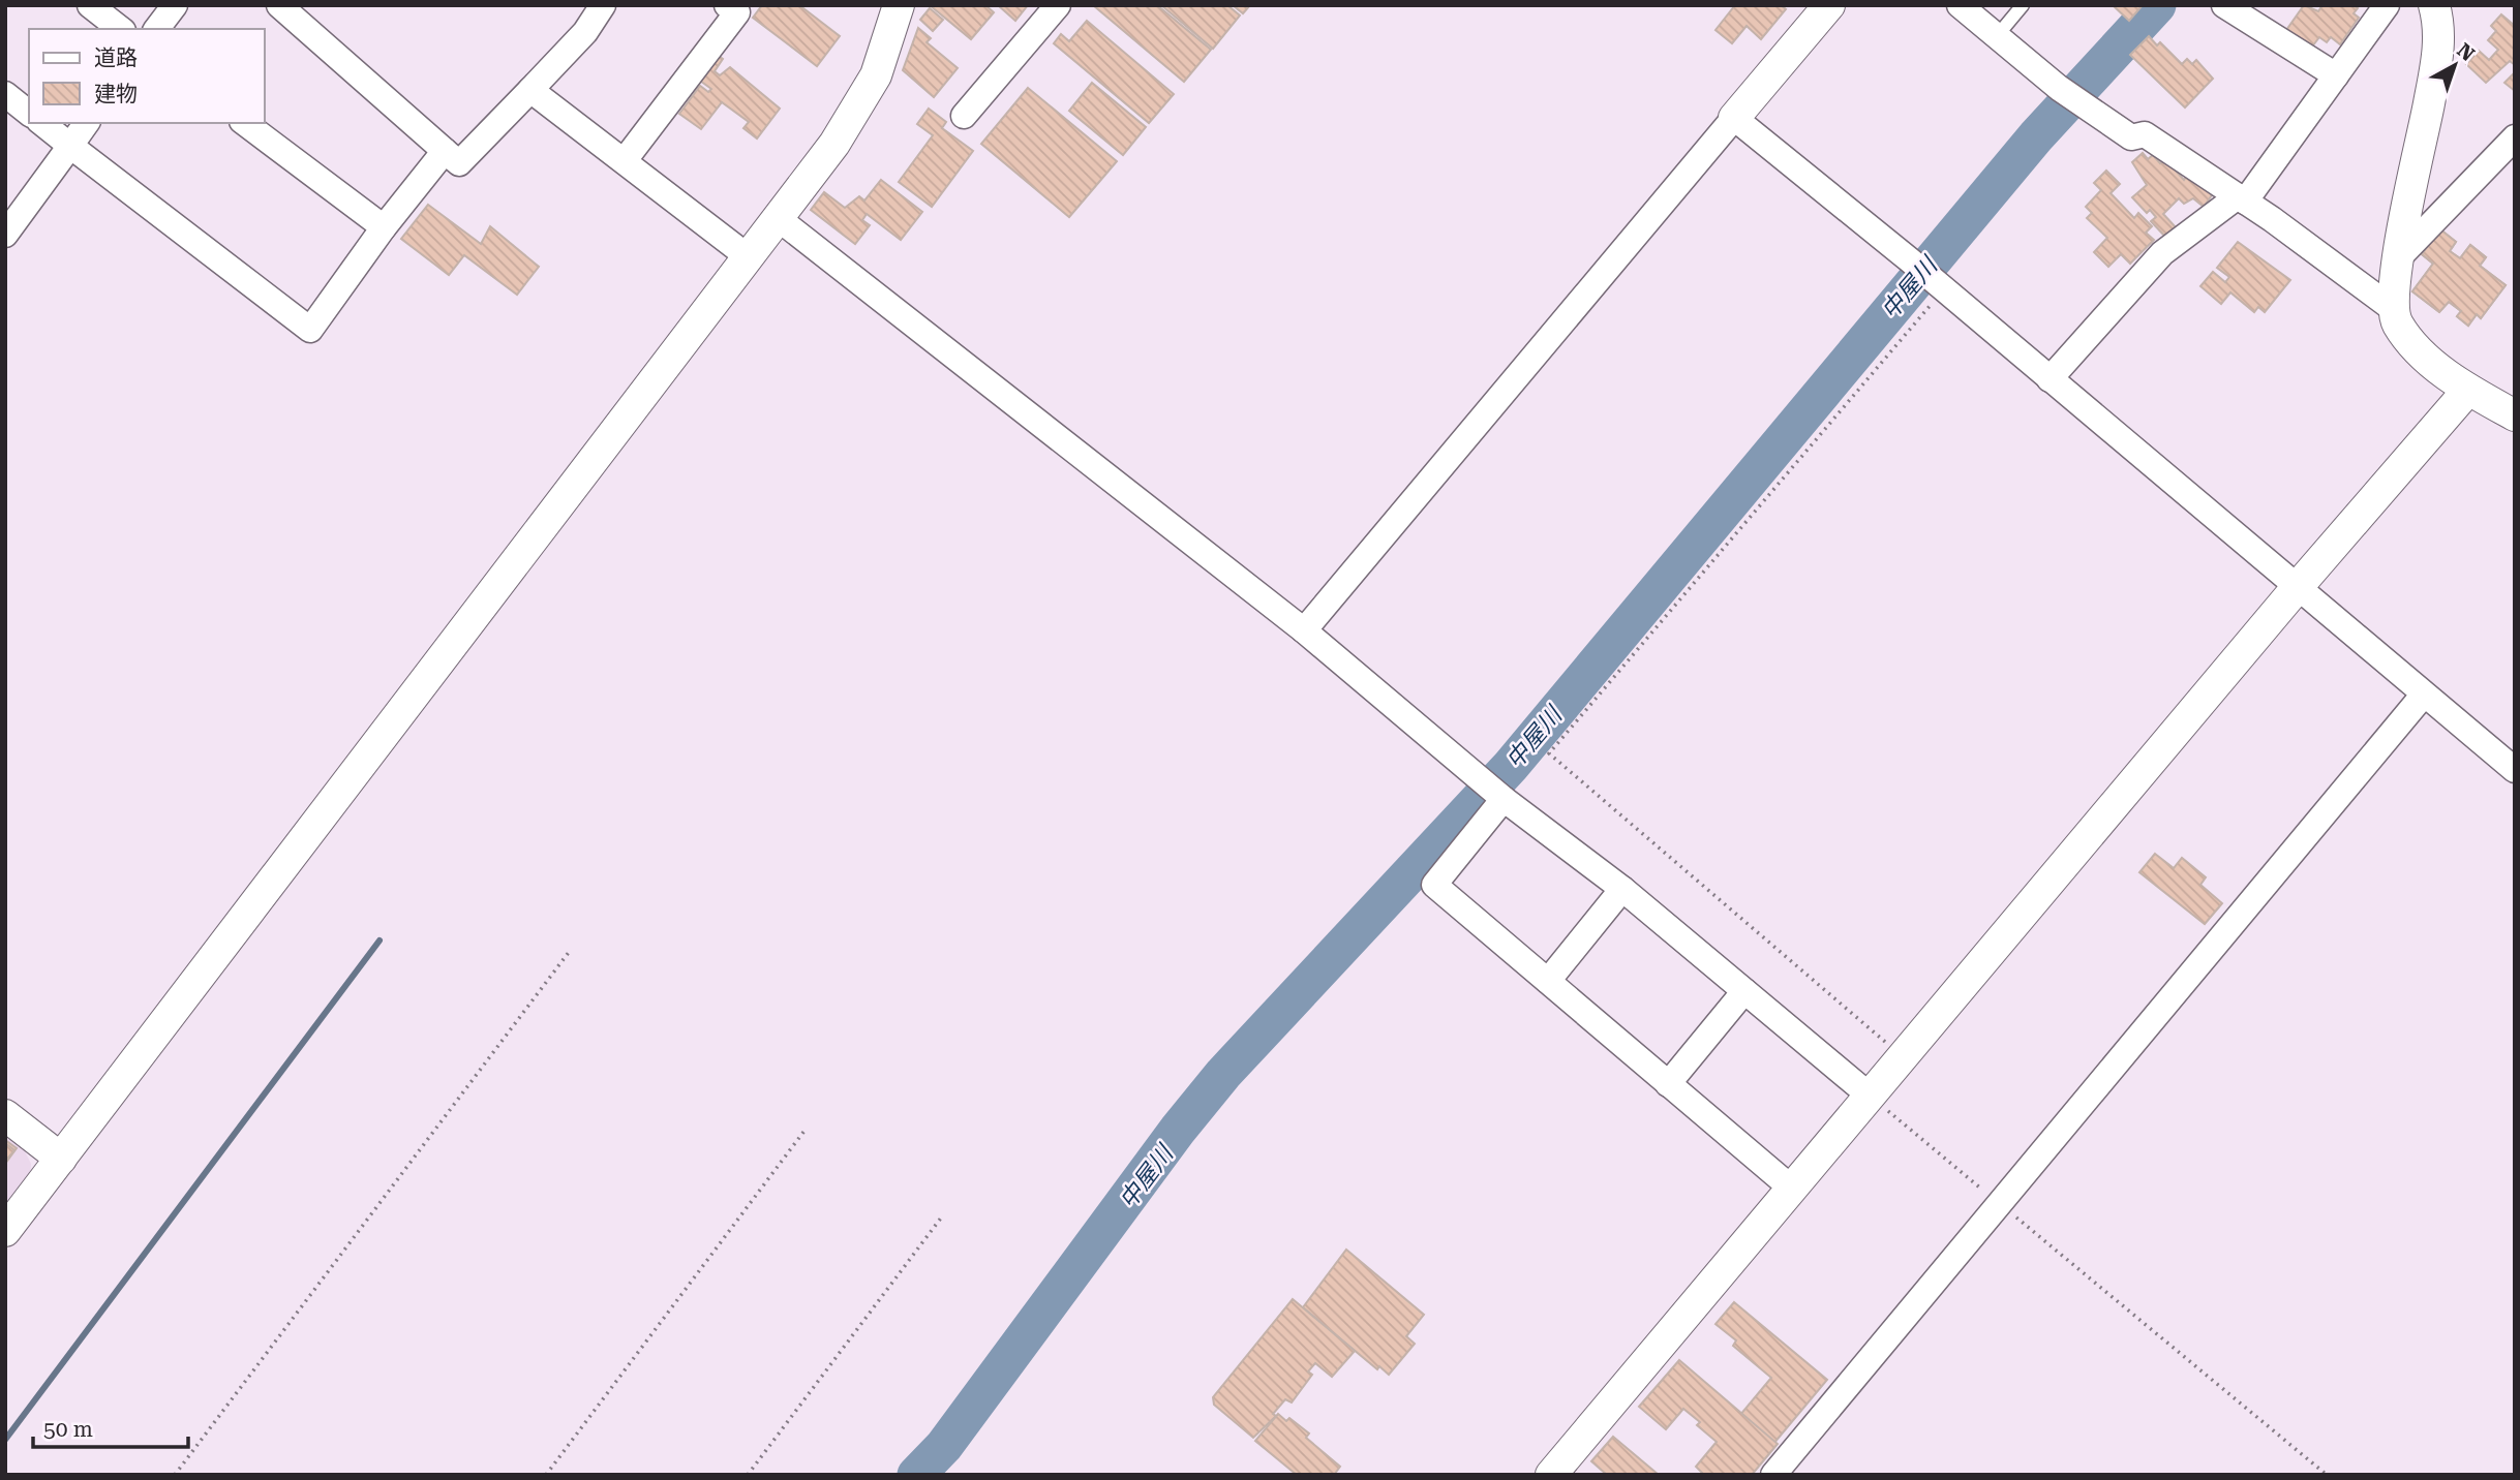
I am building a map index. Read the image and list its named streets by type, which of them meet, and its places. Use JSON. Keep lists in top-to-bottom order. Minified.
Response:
{"water":["中屋川"],"legend":["道路","建物"],"scale_bar":"50 m","north":"top right"}
